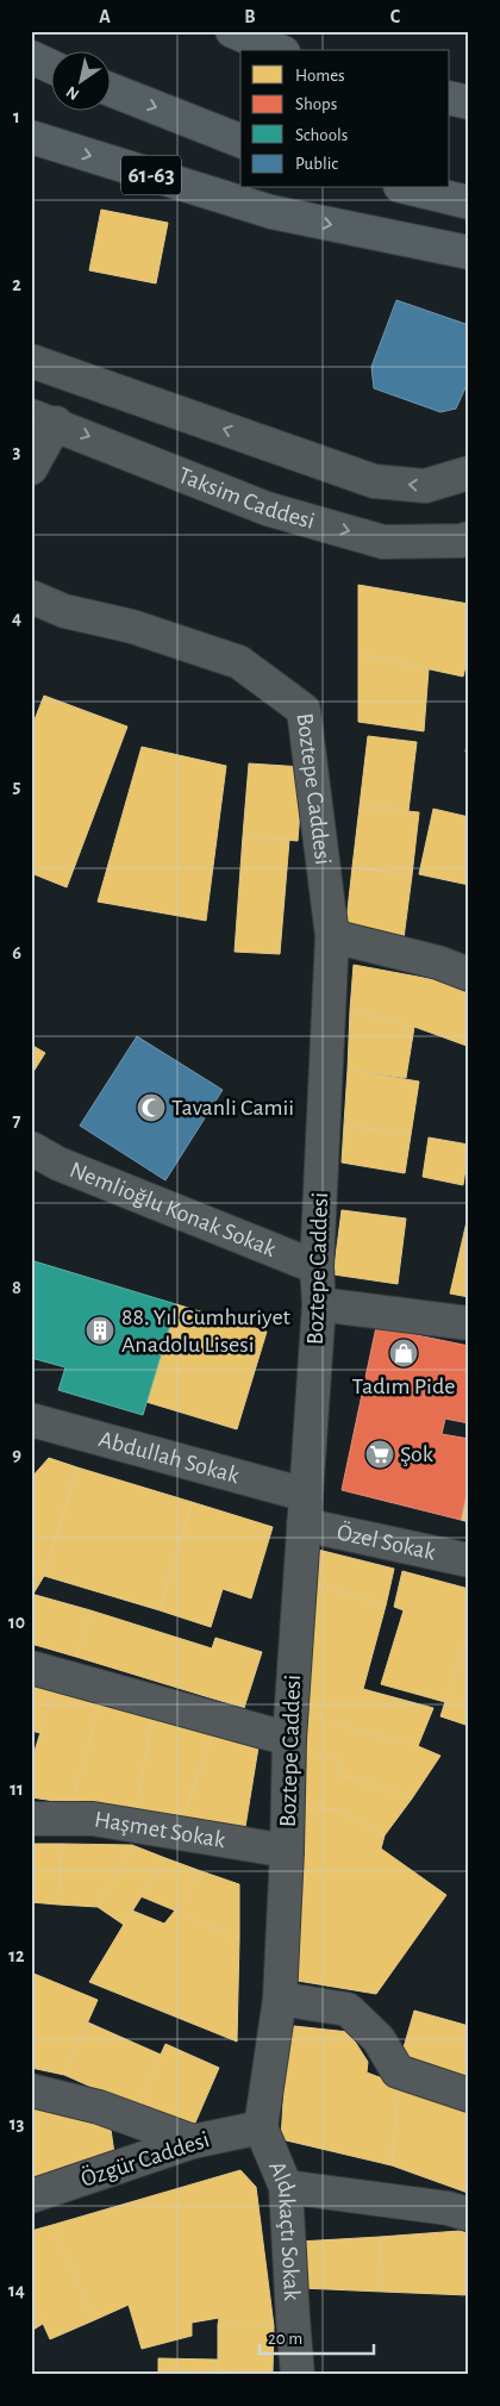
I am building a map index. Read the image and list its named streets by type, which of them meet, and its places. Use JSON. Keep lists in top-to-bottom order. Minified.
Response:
{"streets":{"main road":["61-63"],"street":["Taksim Caddesi","Boztepe Caddesi","Nemlioğlu Konak Sokak","Abdullah Sokak","Özel Sokak","Haşmet Sokak","Özgür Caddesi","Aldıkaçtı Sokak"]},"crossings":[["Boztepe Caddesi","Nemlioğlu Konak Sokak"],["Boztepe Caddesi","Abdullah Sokak"],["Boztepe Caddesi","Özel Sokak"],["Boztepe Caddesi","Haşmet Sokak"],["Boztepe Caddesi","Özgür Caddesi"],["Boztepe Caddesi","Aldıkaçtı Sokak"],["Abdullah Sokak","Özel Sokak"],["Özgür Caddesi","Aldıkaçtı Sokak"]],"places":{"mosque":["Tavanli Camii"],"building":["88. Yıl Cumhuriyet Anadolu Lisesi"],"shop":["Tadım Pide"],"supermarket":["Şok"]},"legend":["Homes","Shops","Schools","Public"],"scale_bar":"20 m","north":"bottom left","grid":{"columns":["A","B","C"],"rows":["1","2","3","4","5","6","7","8","9","10","11","12","13","14"]}}
